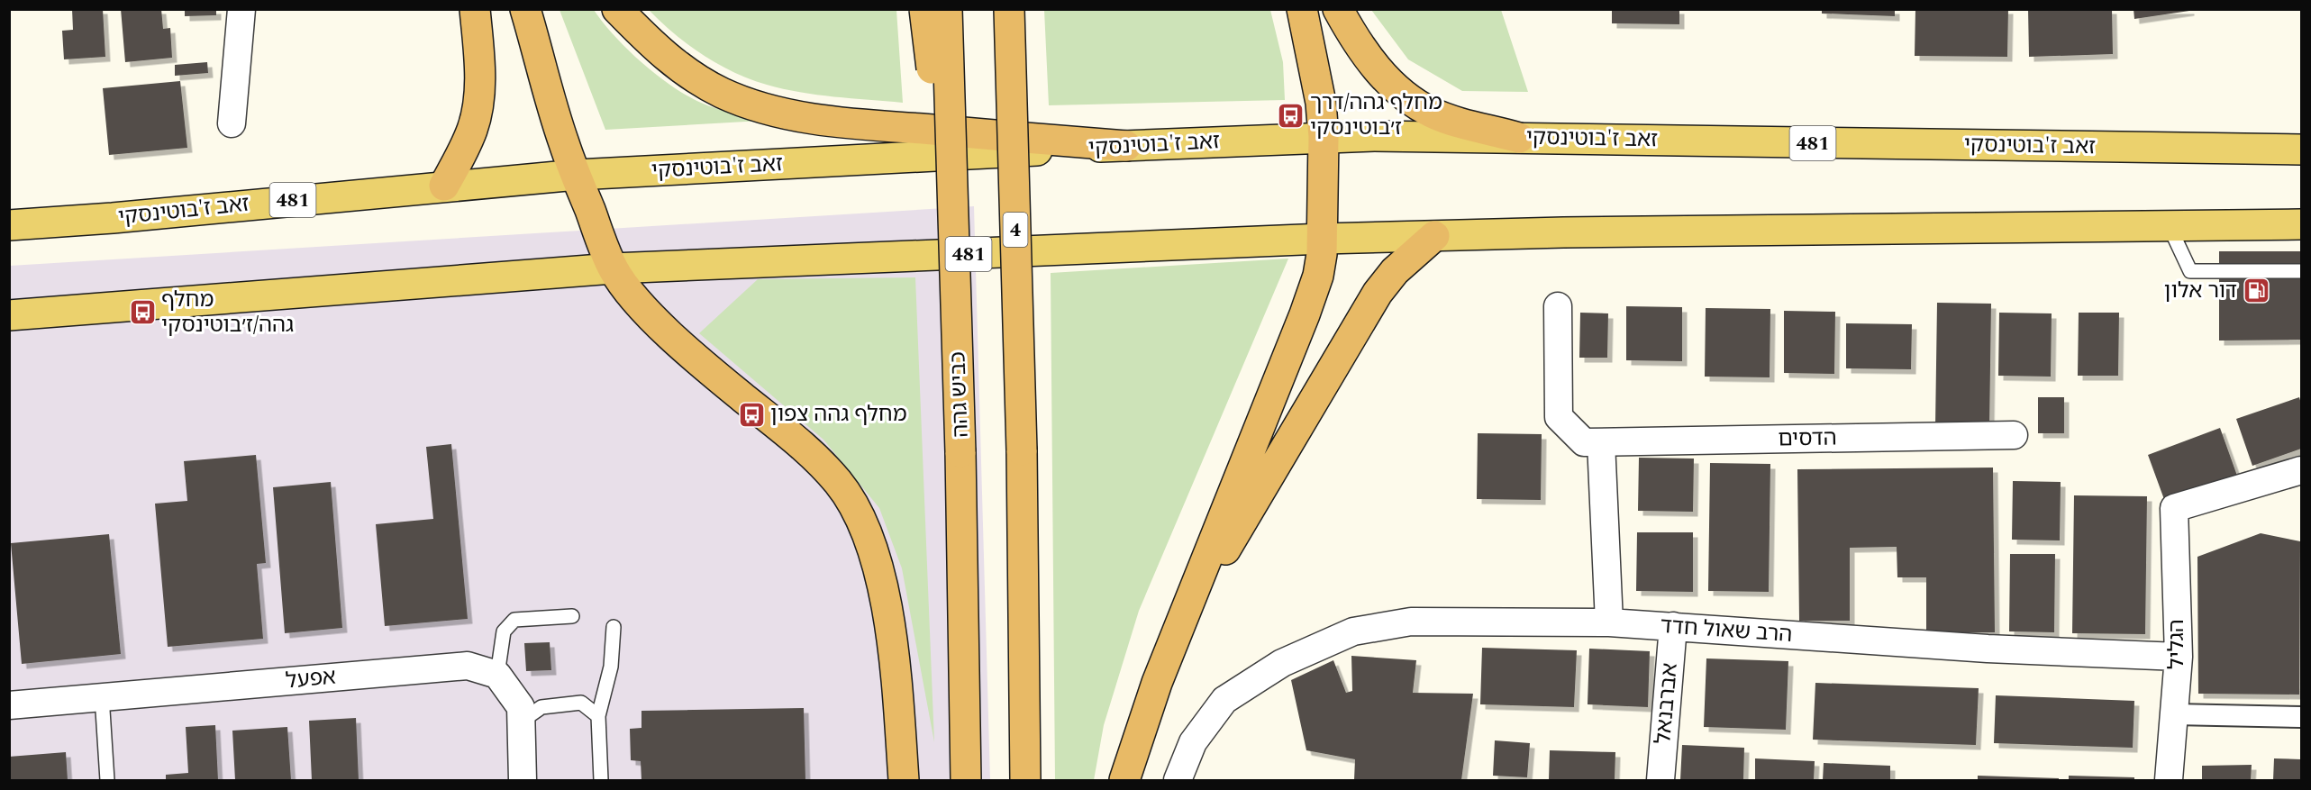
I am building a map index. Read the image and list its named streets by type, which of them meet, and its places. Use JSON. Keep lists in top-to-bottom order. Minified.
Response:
{"streets":{"highway":["4","כביש גהה"],"main road":["זאב ז'בוטינסקי","481"],"street":["הדסים","הרב שאול חדד","הגליל","אפעל","אברבנאל"]},"crossings":[["הרב שאול חדד","הגליל"],["הרב שאול חדד","אברבנאל"]],"places":{"bus stop":["מחלף גהה/דרך ז׳בוטינסקי","מחלף גהה/ז׳בוטינסקי","מחלף גהה צפון"],"fuel station":["דור אלון"]}}
